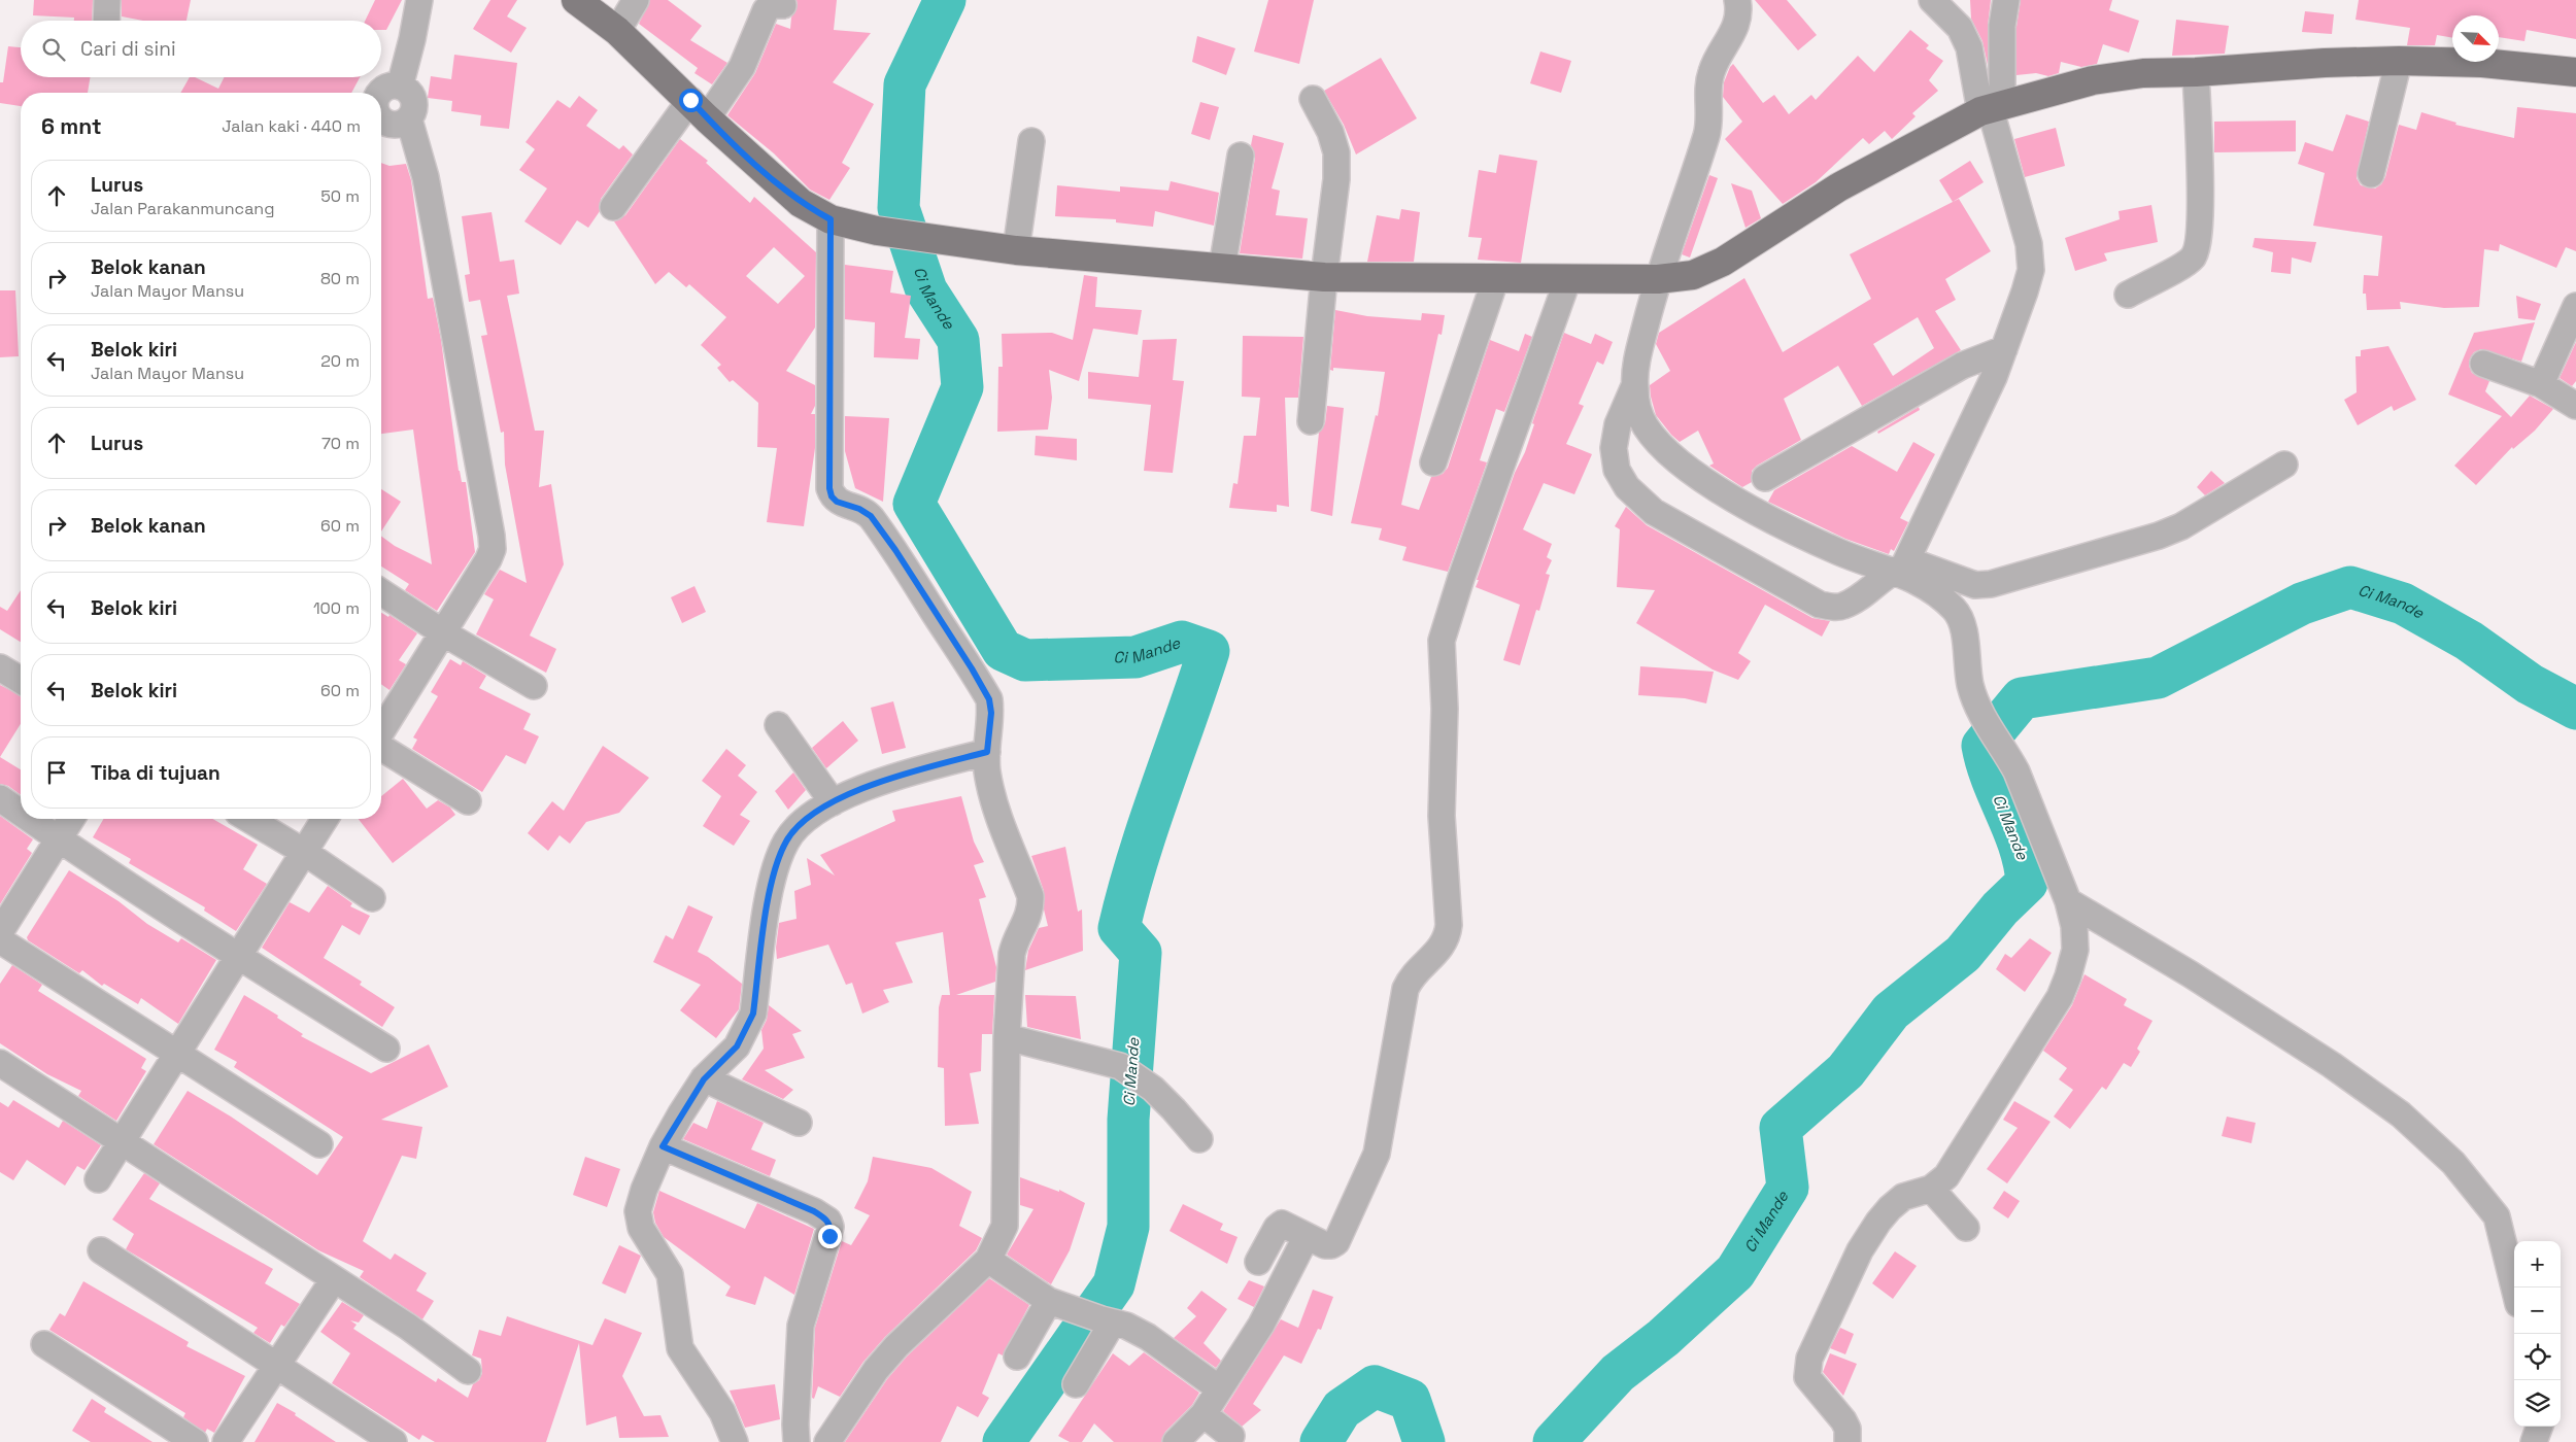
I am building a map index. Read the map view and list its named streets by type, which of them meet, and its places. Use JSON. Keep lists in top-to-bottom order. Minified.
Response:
{"water":["Ci Mande"],"north":"bottom right","page":{"search":"Cari di sini","heading":["6 mnt","Jalan kaki · 440 m"],"list":[["Lurus","Jalan Parakanmuncang","50 m"],["Belok kanan","Jalan Mayor Mansu","80 m"],["Belok kiri","Jalan Mayor Mansu","20 m"],["Lurus","70 m"],["Belok kanan","60 m"],["Belok kiri","100 m"],["Belok kiri","60 m"],"Tiba di tujuan"],"map_buttons":["+","−"]}}
